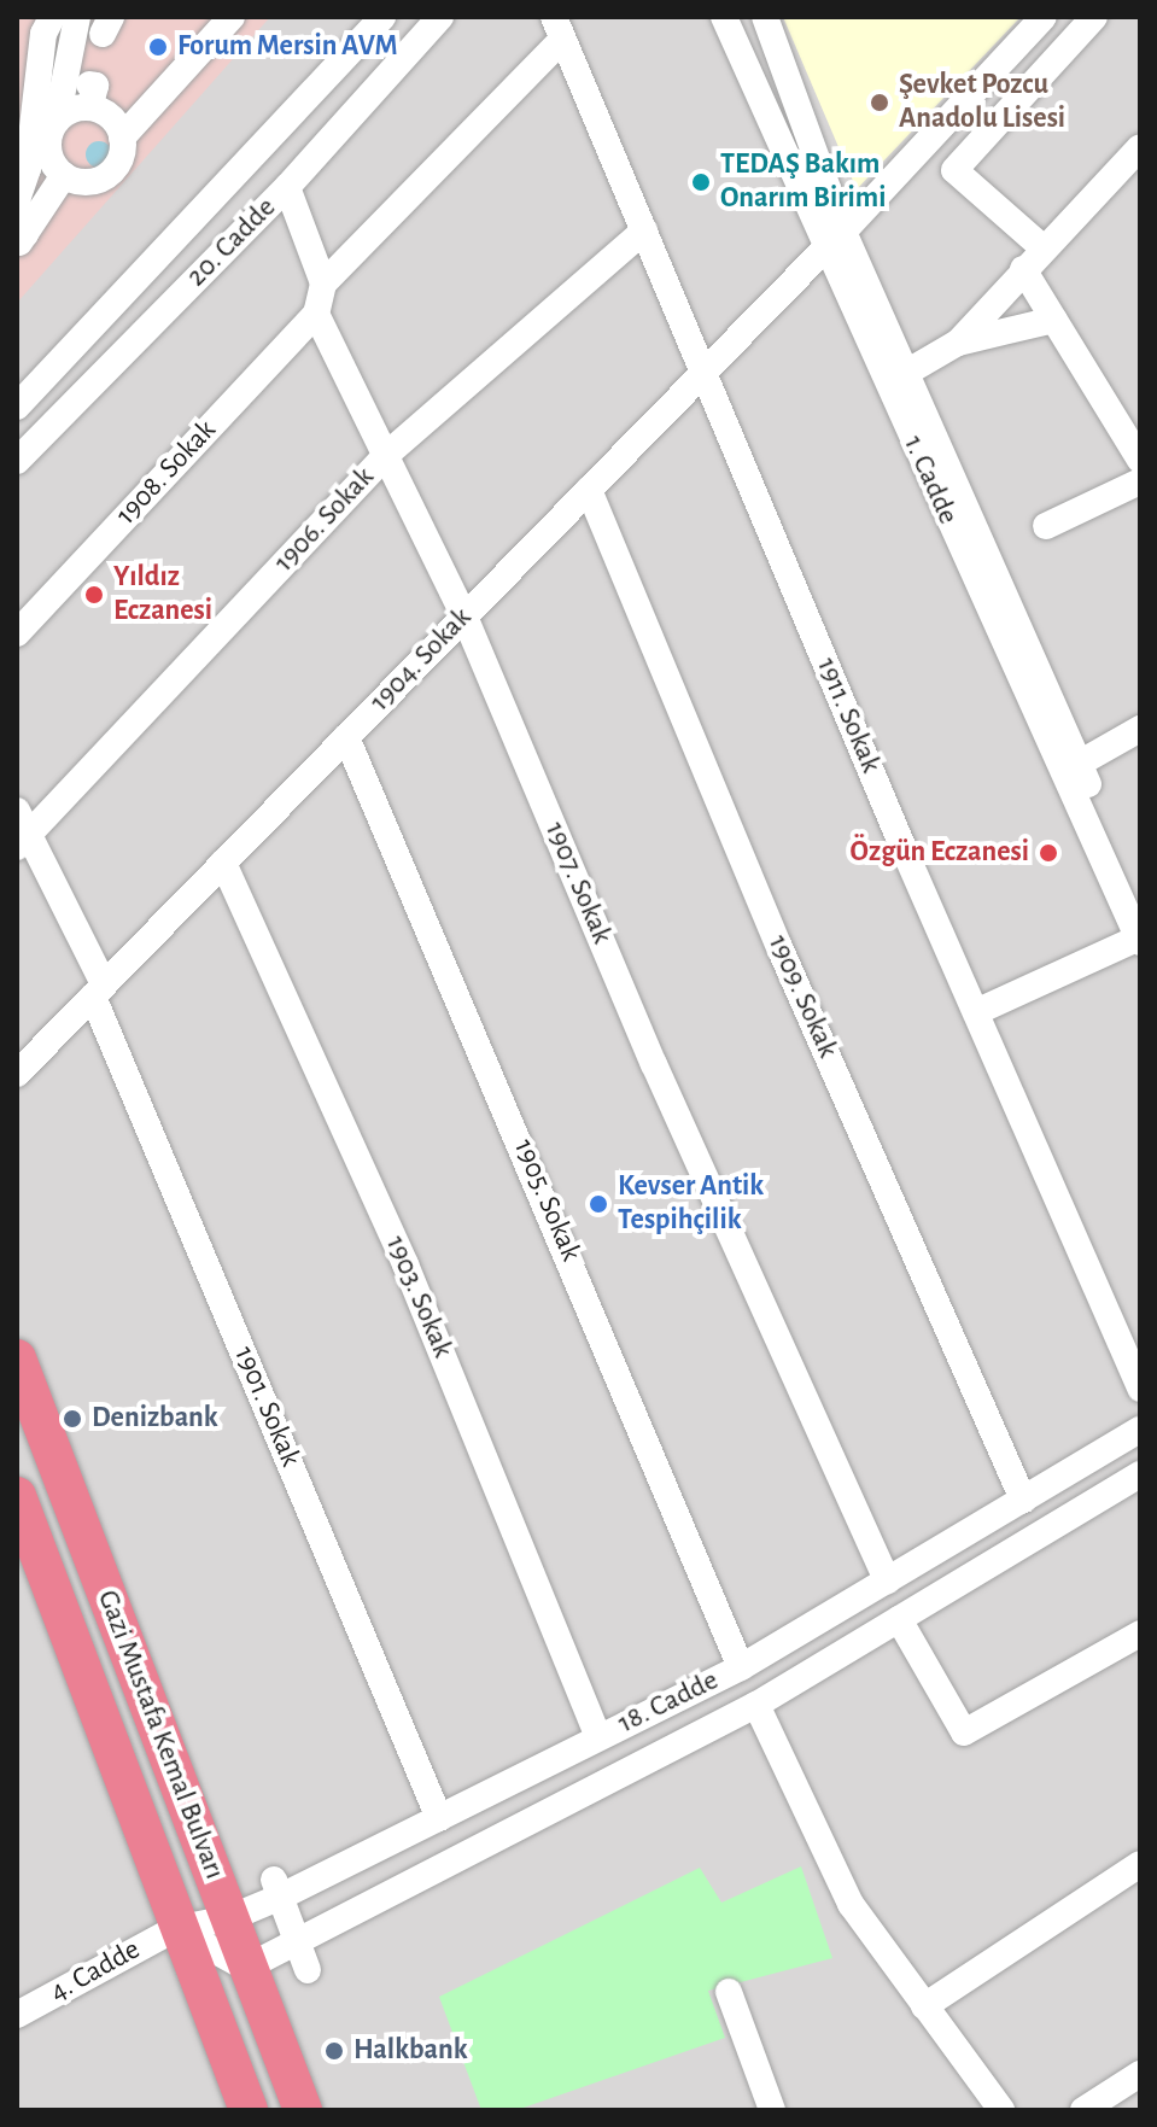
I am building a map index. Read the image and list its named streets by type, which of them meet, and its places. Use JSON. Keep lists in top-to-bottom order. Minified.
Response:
{"streets":{"highway":["Gazi Mustafa Kemal Bulvarı"],"street":["20. Cadde","1908. Sokak","1. Cadde","1906. Sokak","1904. Sokak","1911. Sokak","1907. Sokak","1909. Sokak","1905. Sokak","1903. Sokak","1901. Sokak","18. Cadde","4. Cadde"]},"crossings":[["1908. Sokak","1907. Sokak"],["1. Cadde","1904. Sokak"],["1906. Sokak","1911. Sokak"],["1906. Sokak","1907. Sokak"],["1906. Sokak","1901. Sokak"],["1904. Sokak","1911. Sokak"],["1904. Sokak","1907. Sokak"],["1904. Sokak","1909. Sokak"],["1904. Sokak","1905. Sokak"],["1904. Sokak","1903. Sokak"],["1904. Sokak","1901. Sokak"],["1907. Sokak","18. Cadde"],["1909. Sokak","18. Cadde"],["1905. Sokak","18. Cadde"],["1903. Sokak","18. Cadde"],["1901. Sokak","18. Cadde"],["18. Cadde","Gazi Mustafa Kemal Bulvarı"],["18. Cadde","4. Cadde"],["Gazi Mustafa Kemal Bulvarı","4. Cadde"]],"places":["Forum Mersin AVM","Şevket Pozcu Anadolu Lisesi","TEDAŞ Bakım Onarım Birimi","Yıldız Eczanesi","Özgün Eczanesi","Kevser Antik Tespihçilik","Denizbank","Halkbank"]}
